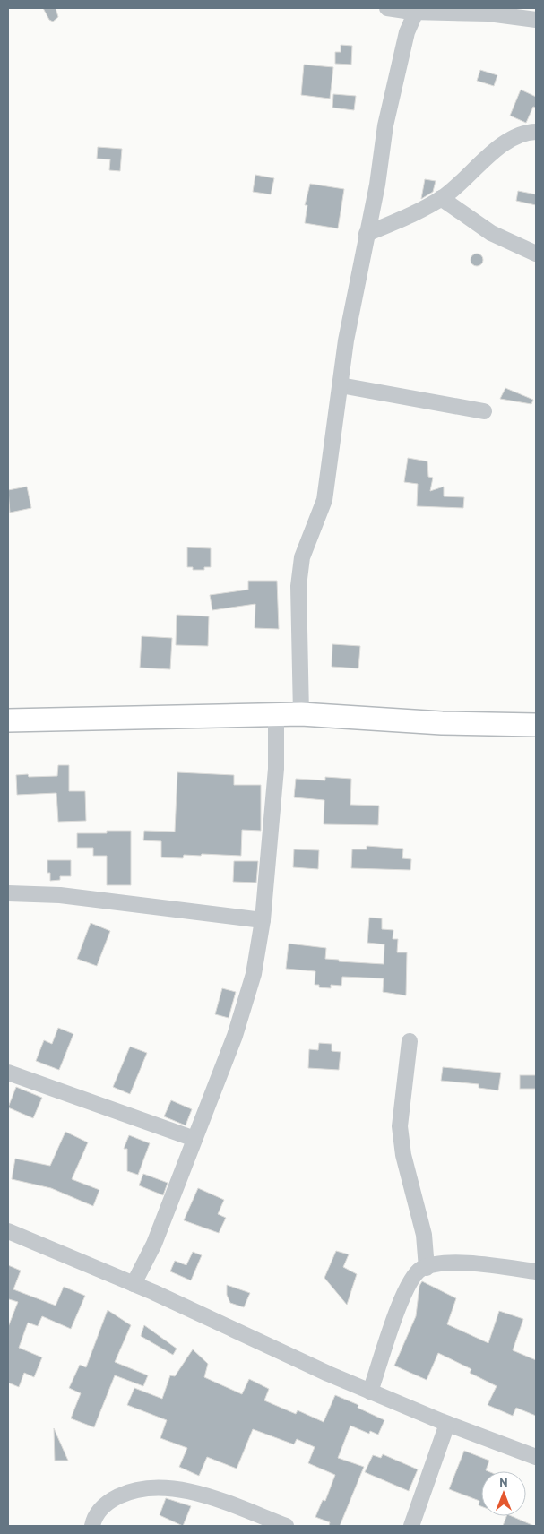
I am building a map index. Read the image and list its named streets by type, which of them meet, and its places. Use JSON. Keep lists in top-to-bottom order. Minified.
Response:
{"north":"top"}
